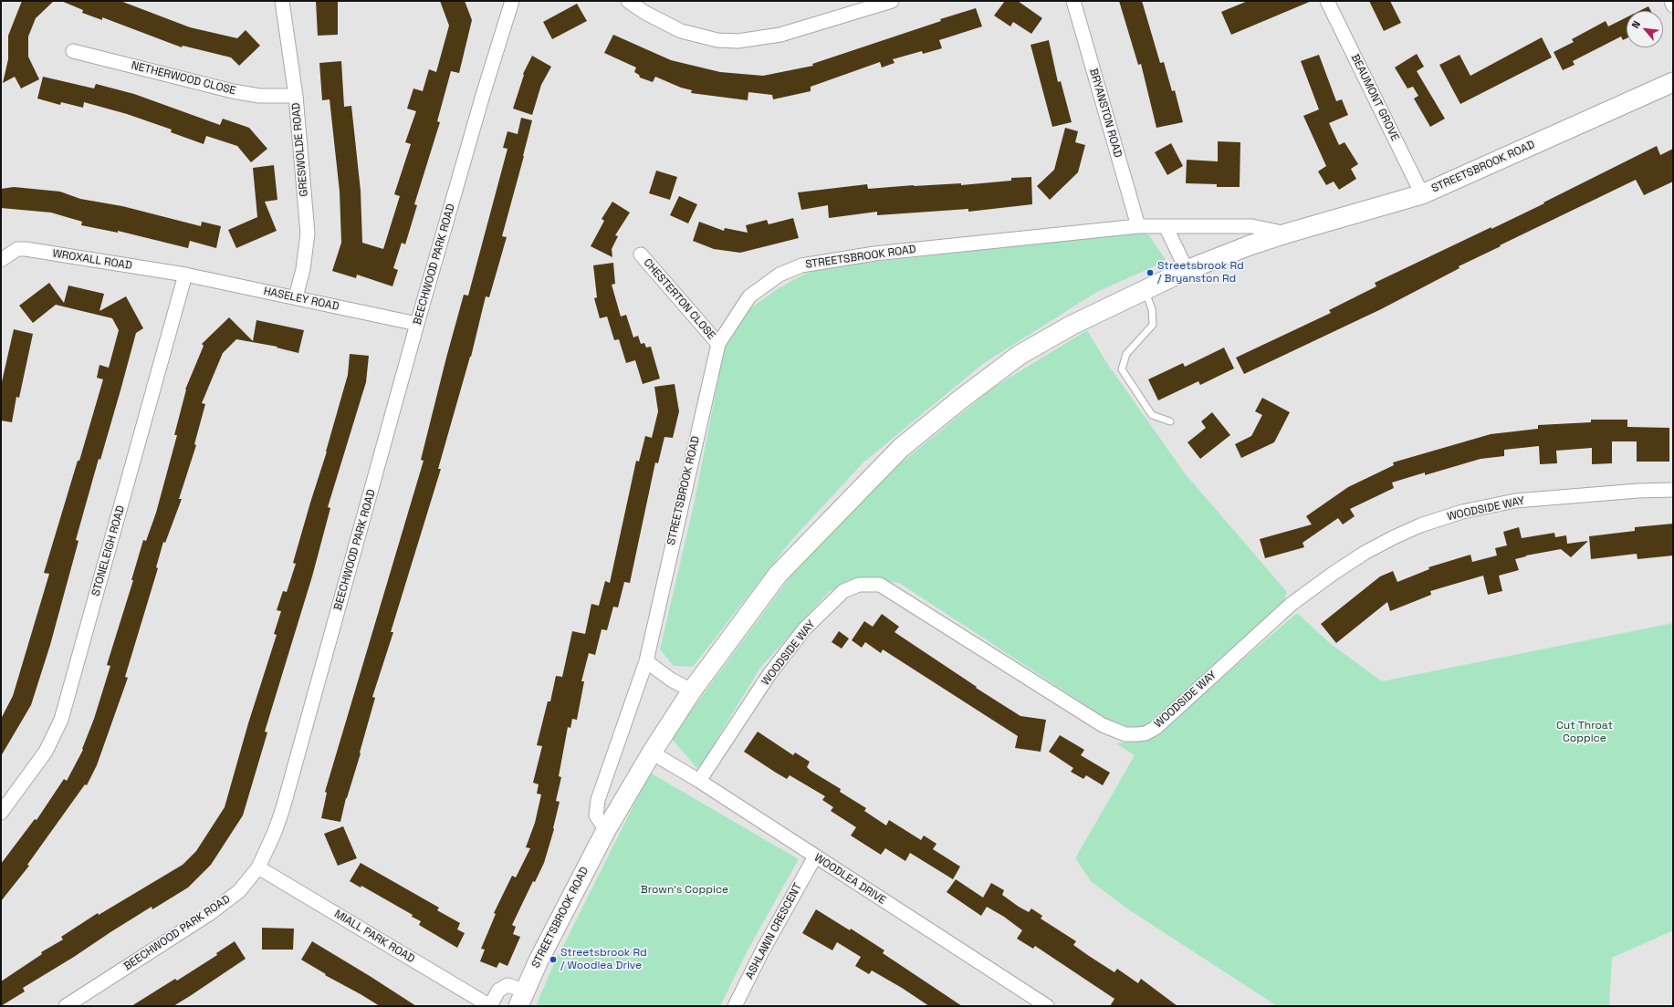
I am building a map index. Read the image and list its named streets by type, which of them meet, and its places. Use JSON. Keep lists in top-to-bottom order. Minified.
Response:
{"streets":{"main road":["STREETSBROOK ROAD"],"street":["NETHERWOOD CLOSE","BEAUMONT GROVE","BRYANSTON ROAD","GRESWOLDE ROAD","WROXALL ROAD","BEECHWOOD PARK ROAD","HASELEY ROAD","CHESTERTON CLOSE","WOODSIDE WAY","STONELEIGH ROAD","WOODLEA DRIVE","ASHLAWN CRESCENT","MIALL PARK ROAD"]},"crossings":[["NETHERWOOD CLOSE","GRESWOLDE ROAD"],["BEAUMONT GROVE","STREETSBROOK ROAD"],["BRYANSTON ROAD","STREETSBROOK ROAD"],["GRESWOLDE ROAD","HASELEY ROAD"],["STREETSBROOK ROAD","CHESTERTON CLOSE"],["STREETSBROOK ROAD","WOODLEA DRIVE"],["STREETSBROOK ROAD","MIALL PARK ROAD"],["WROXALL ROAD","HASELEY ROAD"],["WROXALL ROAD","STONELEIGH ROAD"],["BEECHWOOD PARK ROAD","HASELEY ROAD"],["BEECHWOOD PARK ROAD","MIALL PARK ROAD"],["HASELEY ROAD","STONELEIGH ROAD"],["WOODSIDE WAY","WOODLEA DRIVE"],["WOODLEA DRIVE","ASHLAWN CRESCENT"]],"parks":["Cut Throat Coppice","Brown's Coppice"],"places":["Streetsbrook Rd / Bryanston Rd","Streetsbrook Rd / Woodlea Drive"],"north":"top left"}
